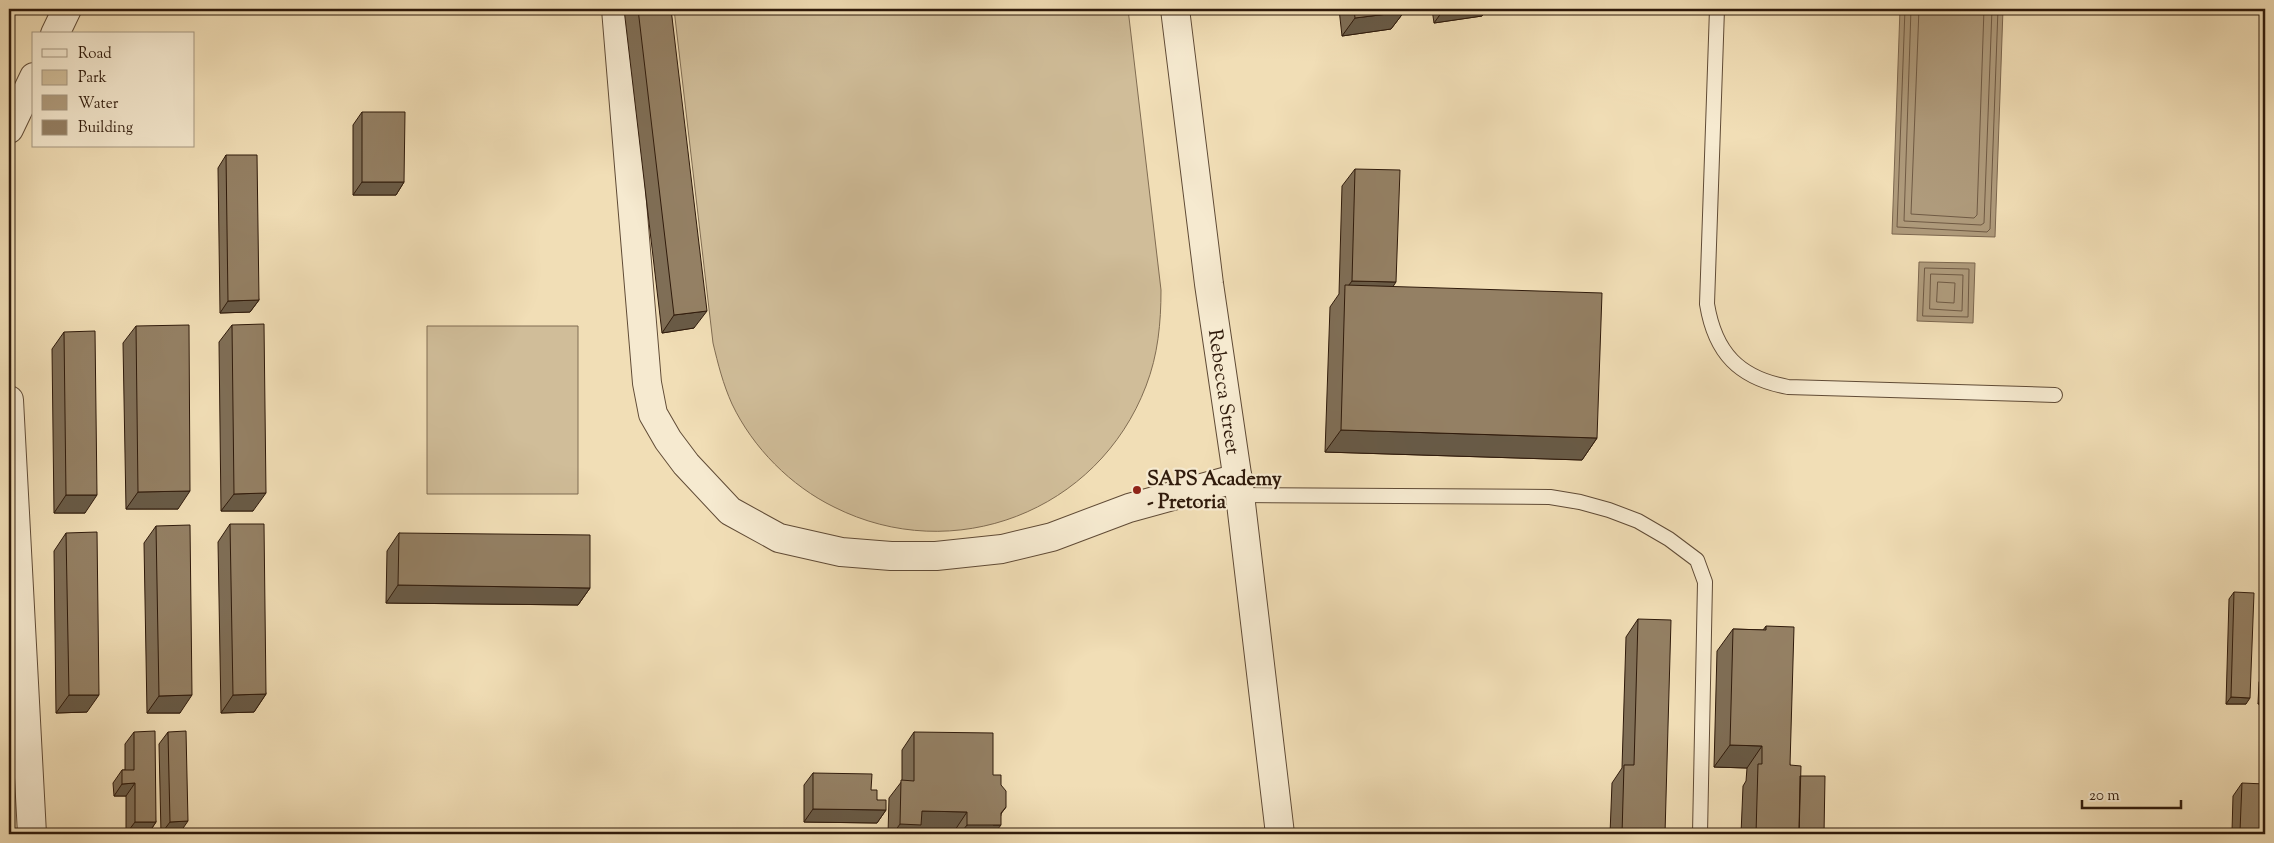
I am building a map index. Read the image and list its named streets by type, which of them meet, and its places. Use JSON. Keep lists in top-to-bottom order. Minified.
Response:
{"streets":{"street":["Rebecca Street"]},"places":["SAPS Academy - Pretoria"],"legend":["Road","Park","Water","Building"],"scale_bar":"20 m"}
